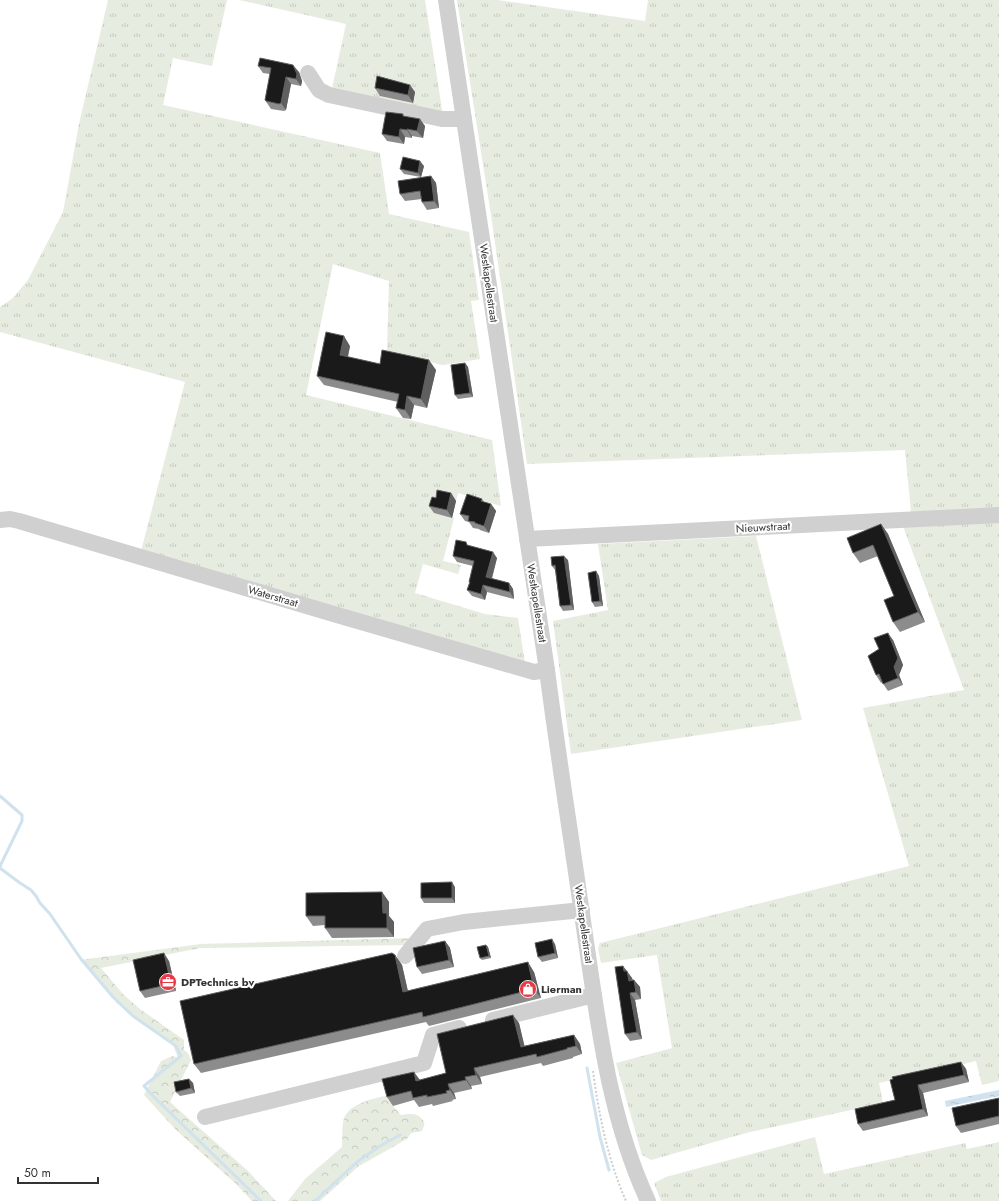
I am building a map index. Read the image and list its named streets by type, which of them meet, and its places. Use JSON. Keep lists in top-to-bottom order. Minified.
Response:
{"streets":{"street":["Westkapellestraat","Nieuwstraat","Waterstraat"]},"crossings":[["Westkapellestraat","Nieuwstraat"],["Westkapellestraat","Waterstraat"]],"places":{"office":["DPTechnics bv"],"shop":["Lierman"]},"scale_bar":"50 m"}
